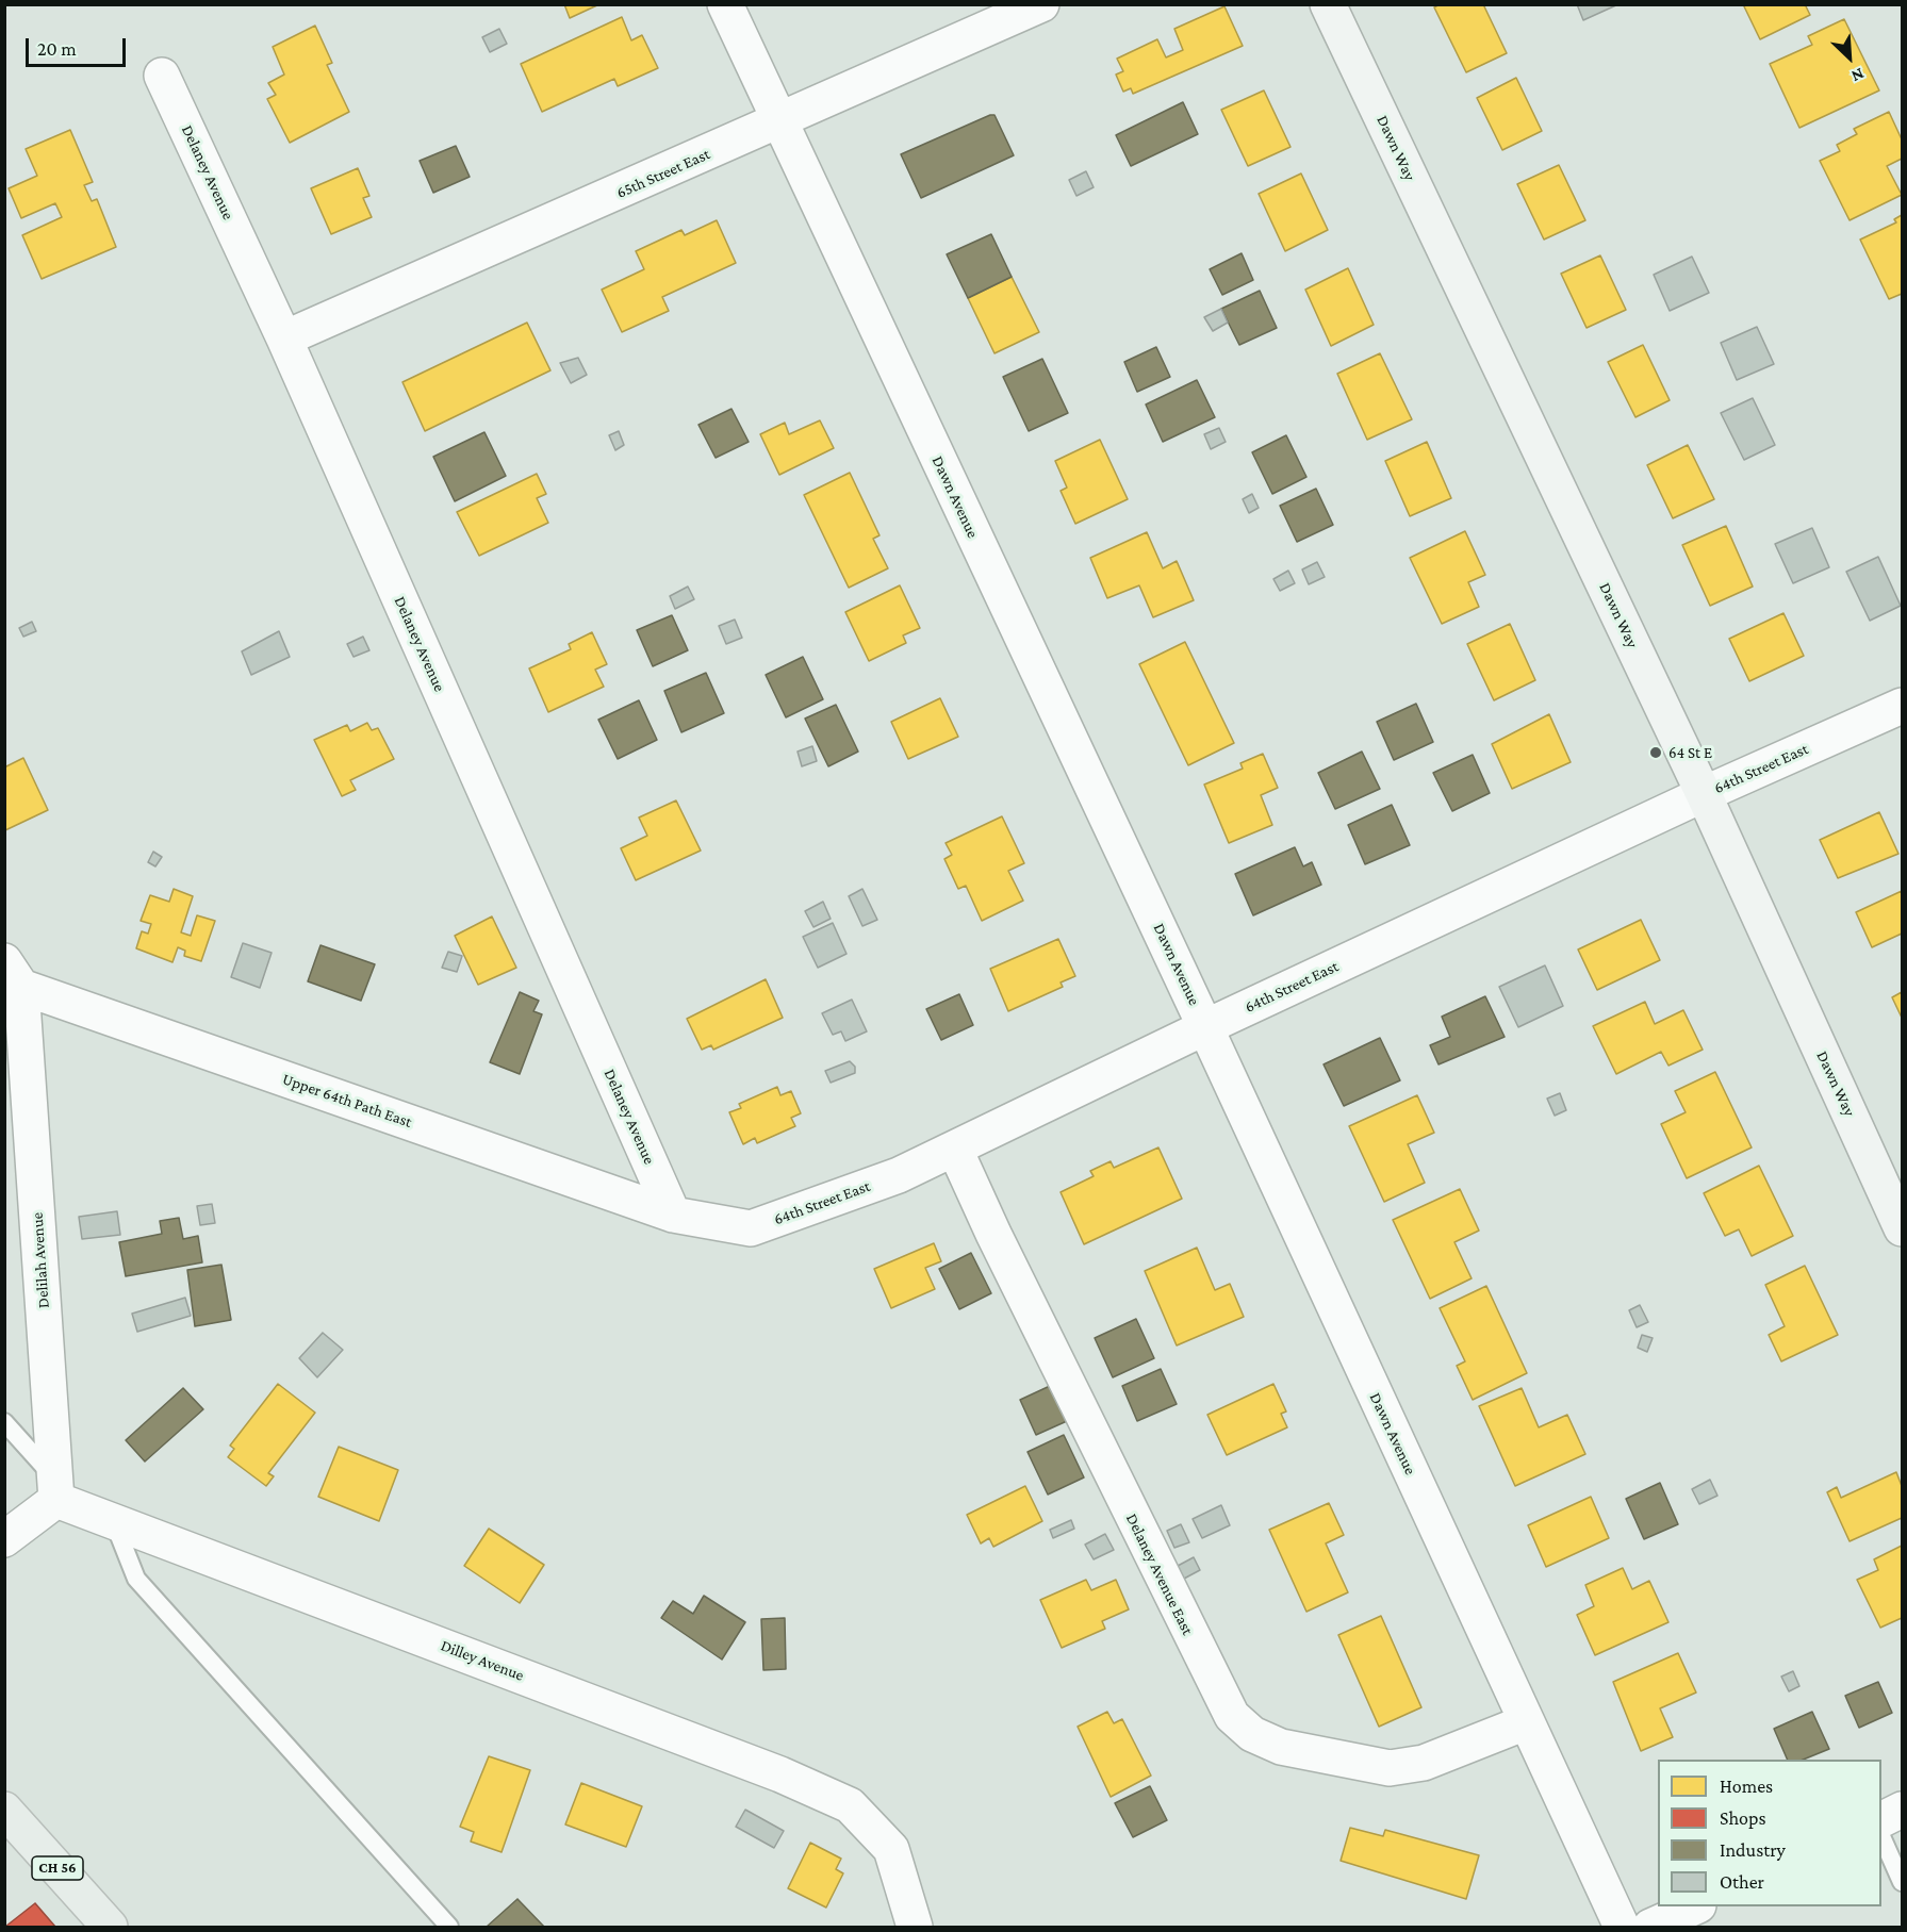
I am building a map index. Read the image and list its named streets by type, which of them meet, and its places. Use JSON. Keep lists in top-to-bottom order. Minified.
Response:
{"streets":{"main road":["CH 56"],"street":["Dawn Way","Delaney Avenue","65th Street East","Dawn Avenue","64th Street East","Upper 64th Path East","Delilah Avenue","Delaney Avenue East","Dilley Avenue"]},"crossings":[["Dawn Way","64th Street East"],["Delaney Avenue","65th Street East"],["Delaney Avenue","64th Street East"],["Delaney Avenue","Upper 64th Path East"],["65th Street East","Dawn Avenue"],["Dawn Avenue","64th Street East"],["Dawn Avenue","Delaney Avenue East"],["64th Street East","Upper 64th Path East"],["64th Street East","Delaney Avenue East"],["Upper 64th Path East","Delilah Avenue"],["Delilah Avenue","Dilley Avenue"]],"places":["64 St E"],"legend":["Homes","Shops","Industry","Other"],"scale_bar":"20 m","north":"bottom right"}
